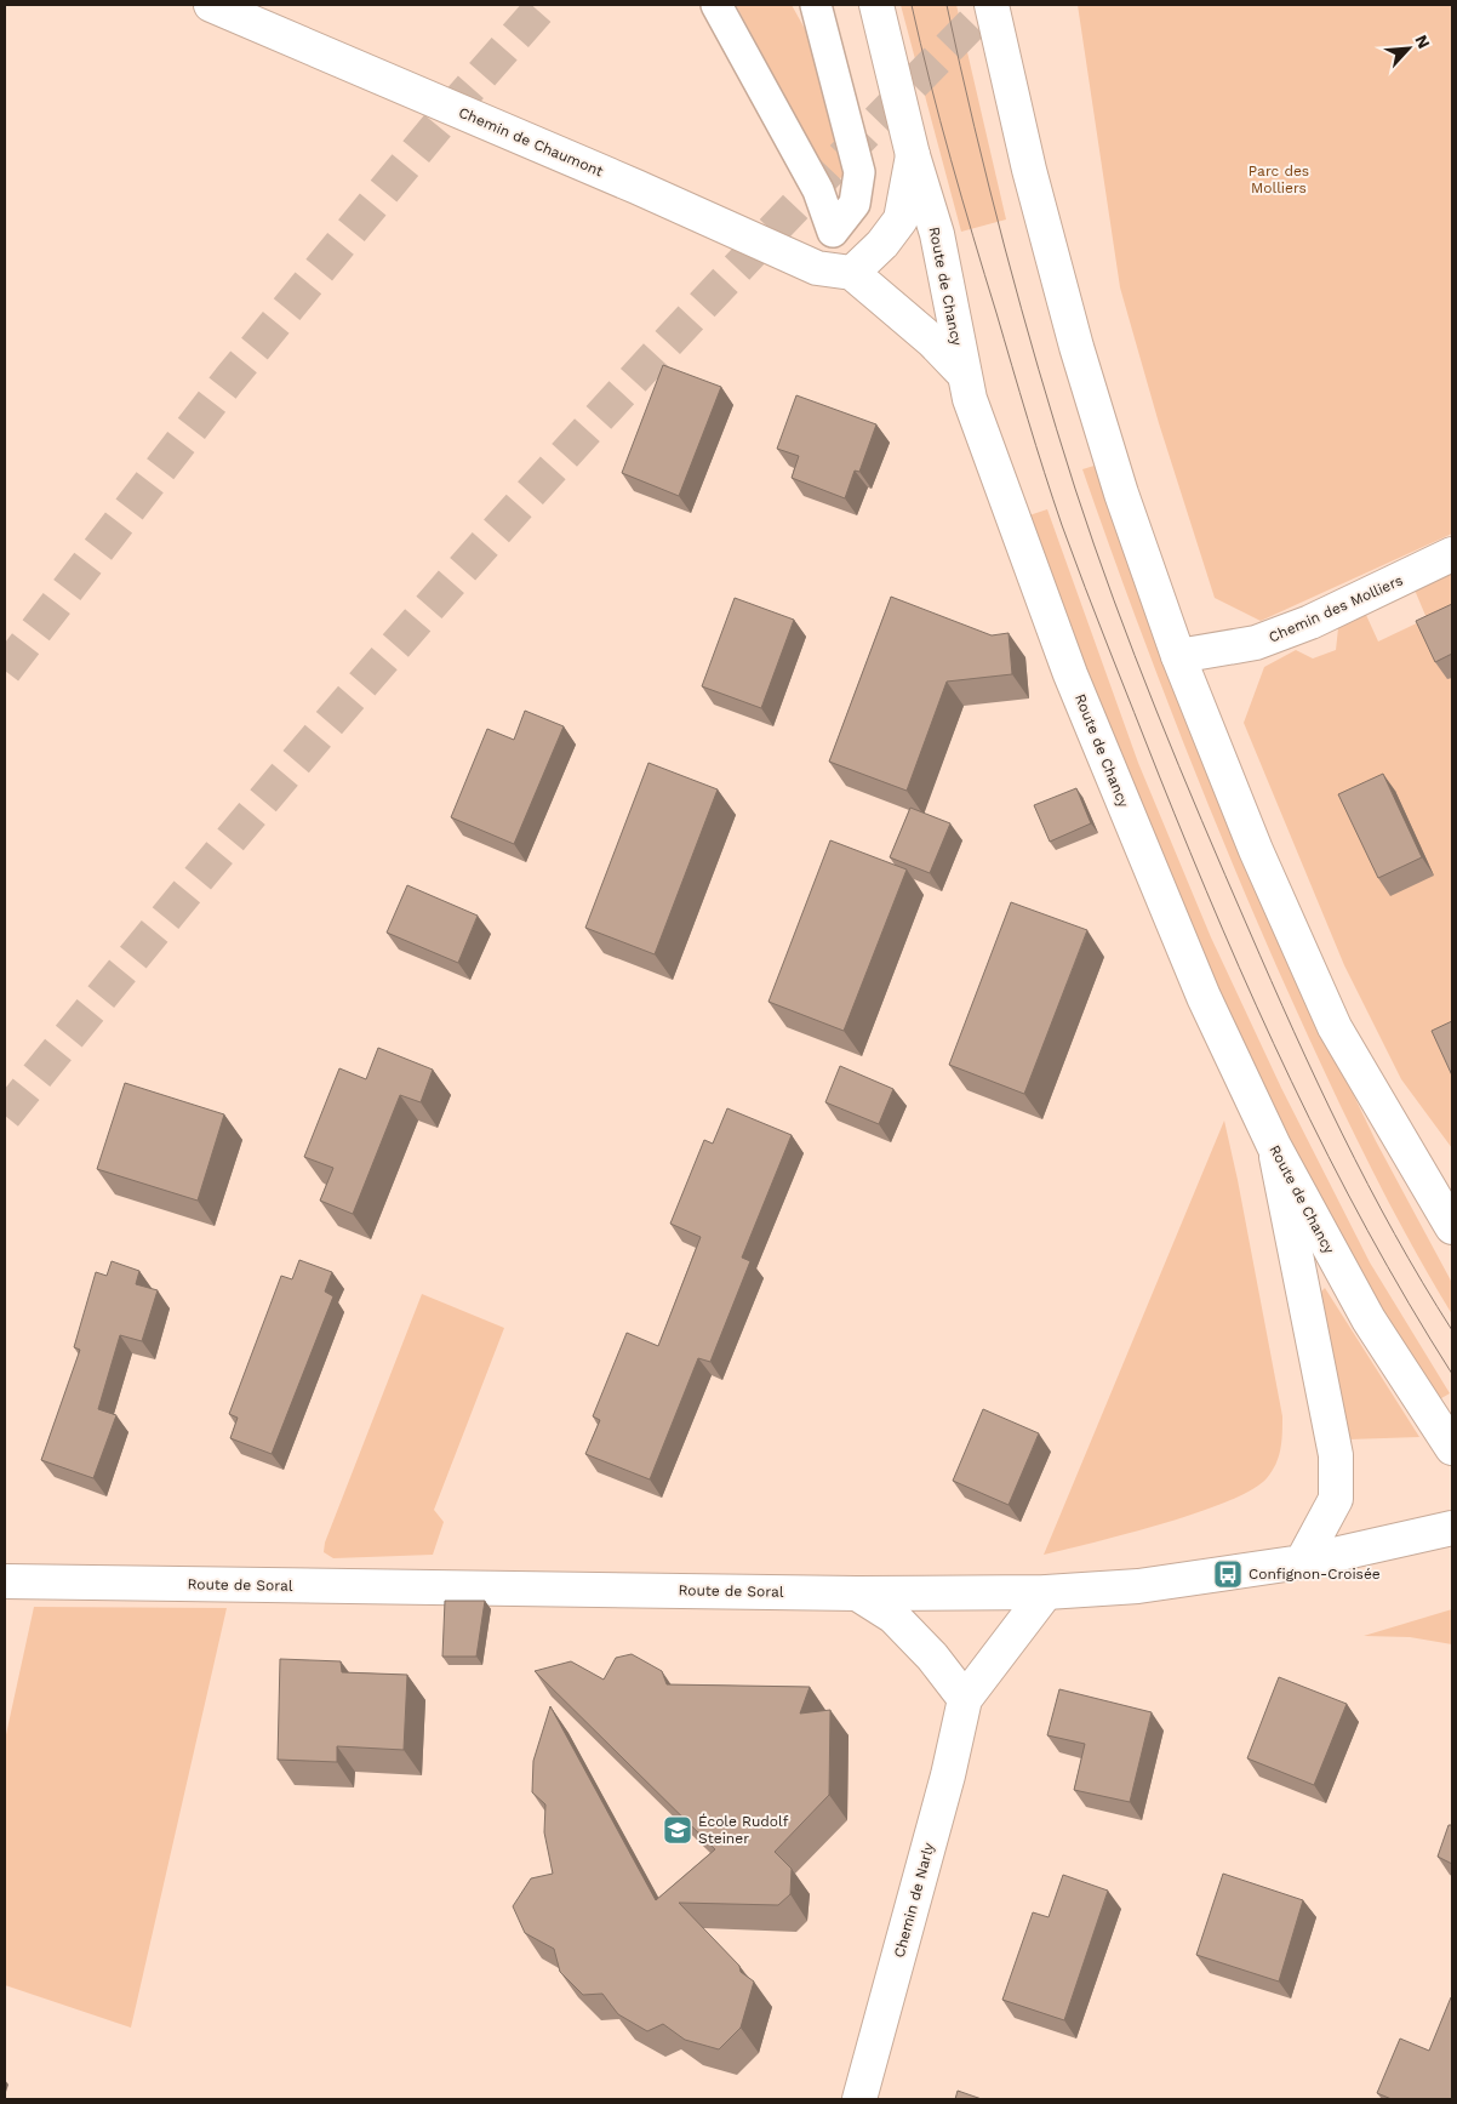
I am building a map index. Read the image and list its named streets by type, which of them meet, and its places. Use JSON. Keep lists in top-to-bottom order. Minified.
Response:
{"streets":{"street":["Chemin de Chaumont","Route de Chancy","Chemin des Molliers","Route de Soral","Chemin de Narly"]},"crossings":[["Route de Soral","Chemin de Narly"]],"parks":["Parc des Molliers"],"places":{"bus stop":["Confignon-Croisée"],"school or university":["École Rudolf Steiner"]},"north":"top right"}
